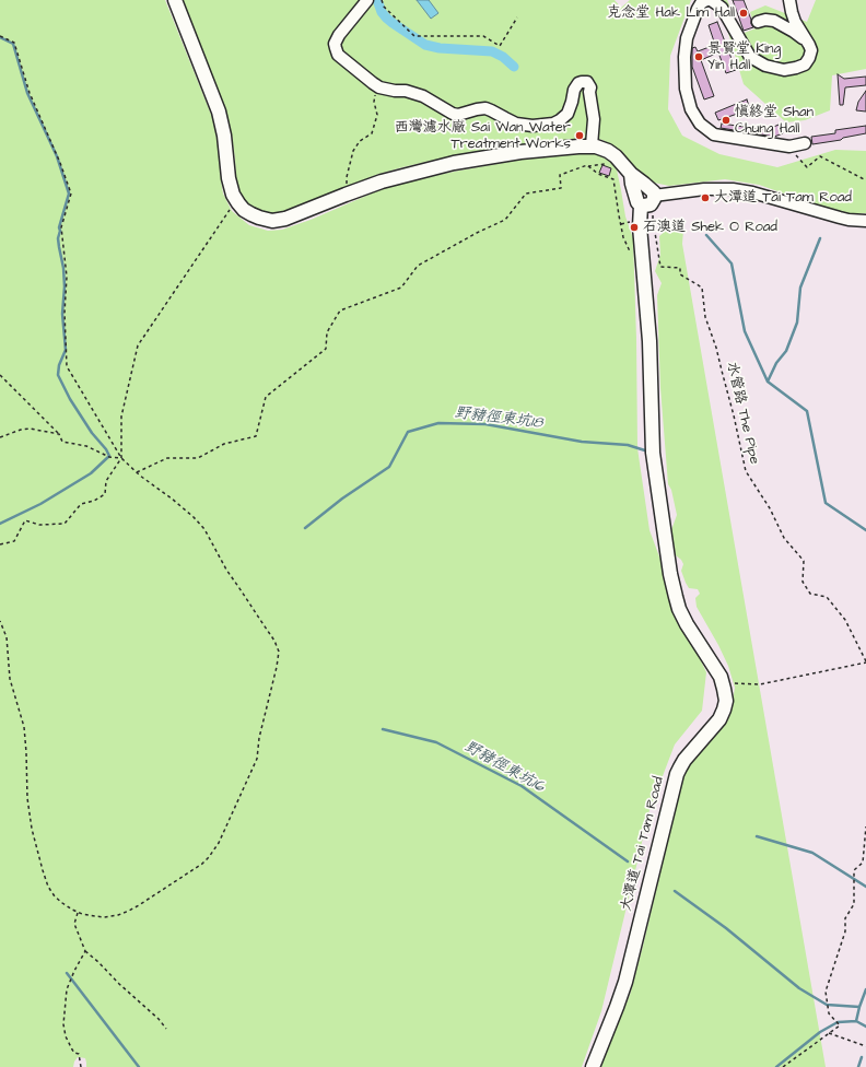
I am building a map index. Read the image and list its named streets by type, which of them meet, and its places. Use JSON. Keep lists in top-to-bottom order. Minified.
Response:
{"streets":{"main road":["大潭道 Tai Tam Road"],"path":["水管路 The Pipe"]},"water":["野豬徑東坑18","野豬徑東坑16"],"places":["克念堂 Hak Lim Hall","景賢堂 King Yin Hall","慎終堂 Shan Chung Hall","西灣濾水廠 Sai Wan Water Treatment Works","大潭道 Tai Tam Road","石澳道 Shek O Road"]}
